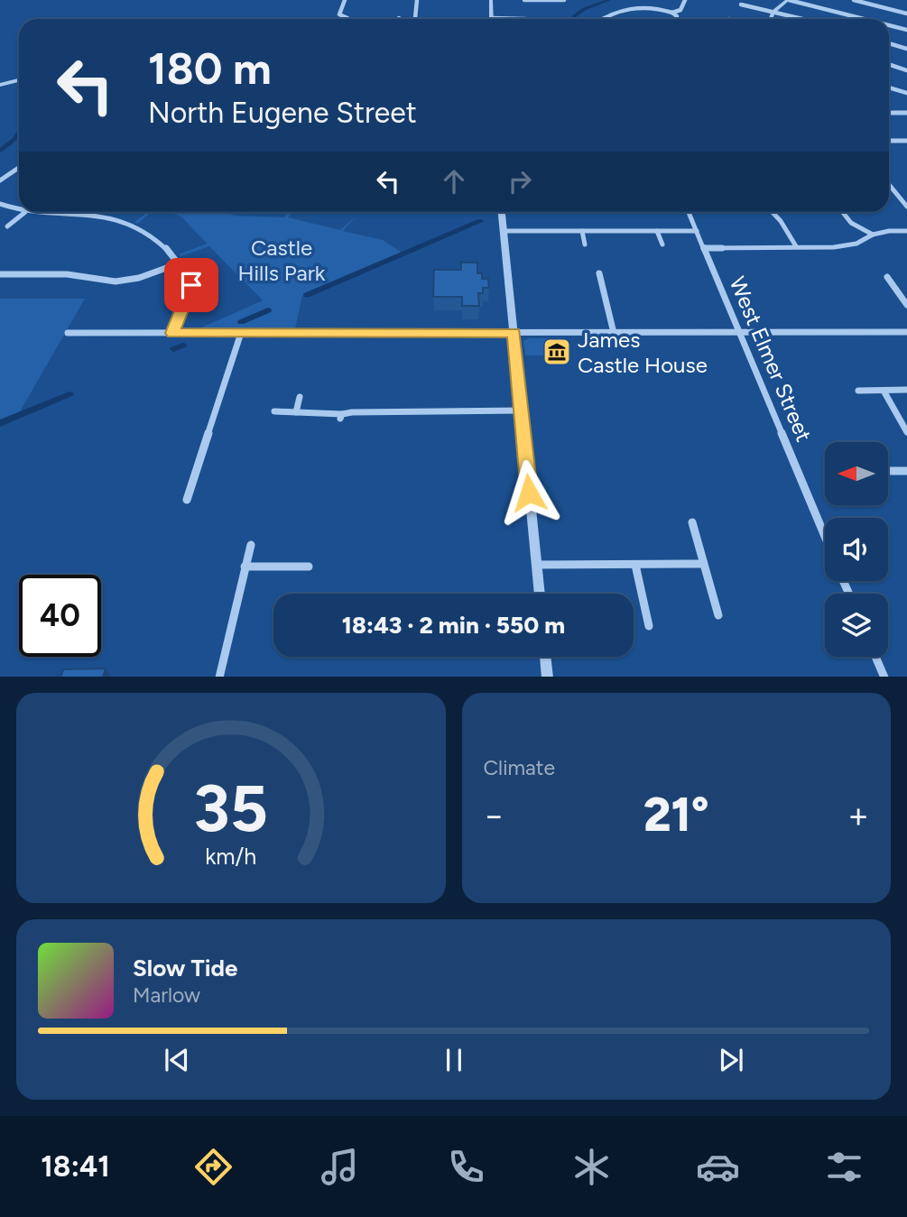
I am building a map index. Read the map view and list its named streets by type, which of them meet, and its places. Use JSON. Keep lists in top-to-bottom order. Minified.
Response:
{"streets":{"street":["West Elmer Street"]},"parks":["Castle Hills Park"],"places":{"museum":["James Castle House"]},"north":"left","page":{"turn":["180 m","North Eugene Street"],"limit":"40","trip":"18:43 · 2 min · 550 m","tile":"Climate","heat":["−","21°","+"],"song":["Slow Tide","Marlow"],"tabs":"18:41","gauge":["35","km/h"]}}
